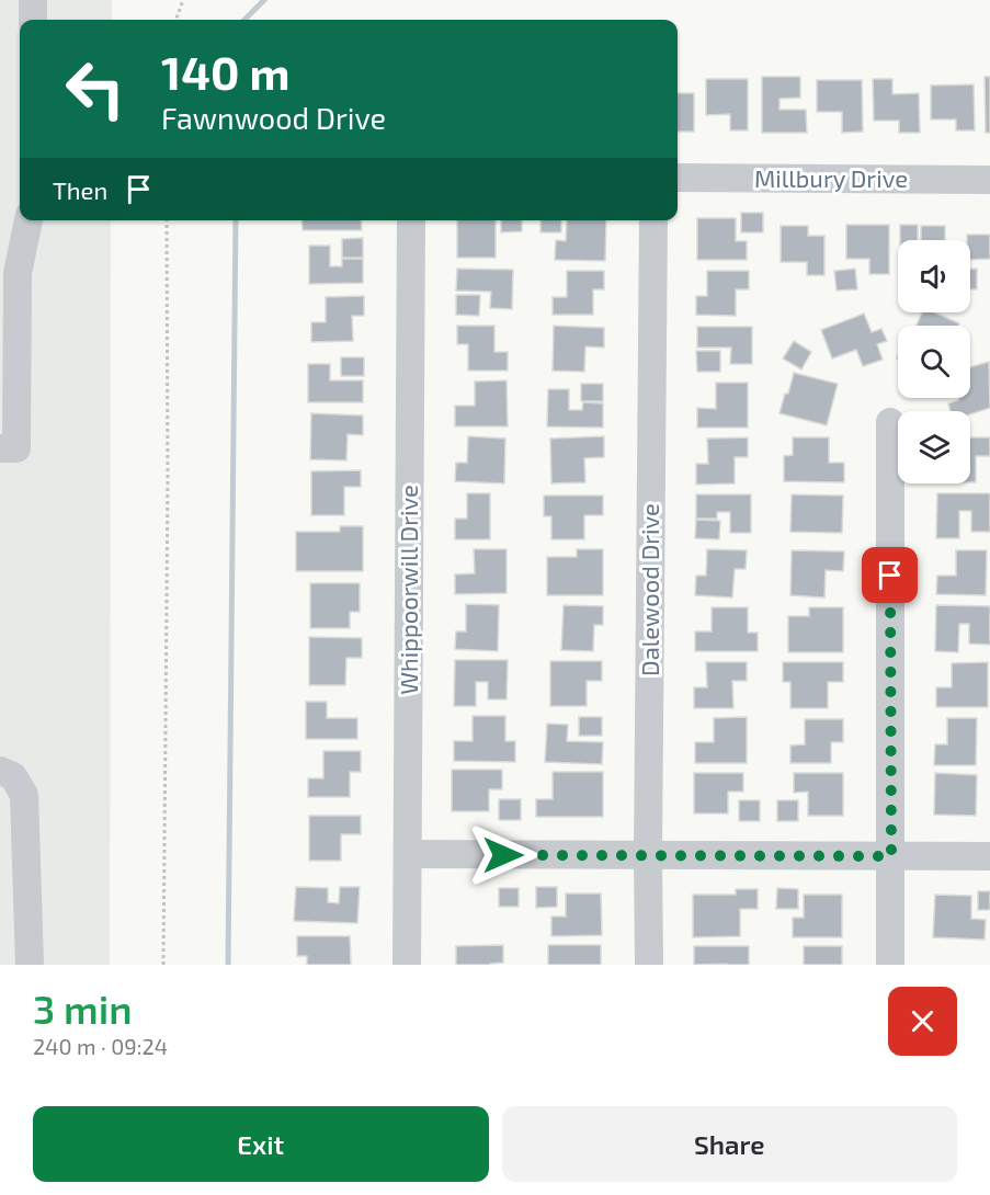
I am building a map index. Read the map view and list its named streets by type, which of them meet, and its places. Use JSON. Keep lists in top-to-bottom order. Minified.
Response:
{"streets":{"street":["Millbury Drive","Whippoorwill Drive","Dalewood Drive"]},"page":{"turn":["140 m","Fawnwood Drive"],"then":"Then","heading":["3 min","240 m · 09:24"],"buttons":["Exit","Share"]}}
